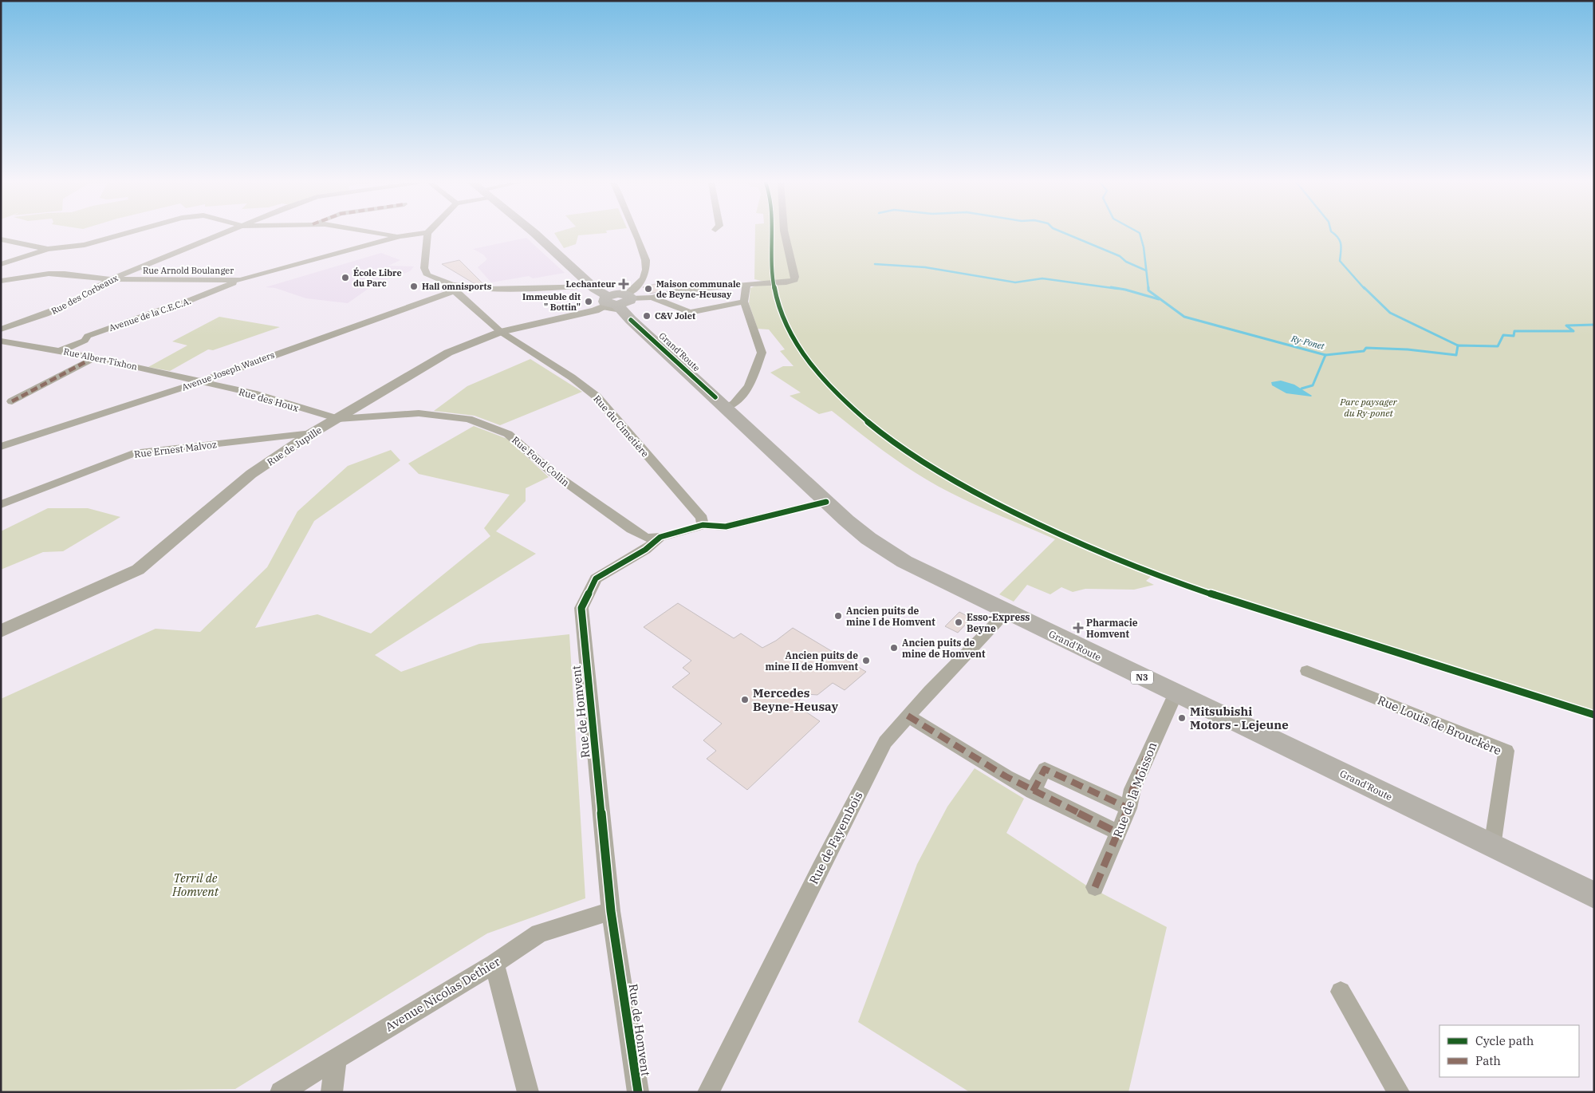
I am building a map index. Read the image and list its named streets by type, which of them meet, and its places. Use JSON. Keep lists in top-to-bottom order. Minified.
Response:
{"streets":{"main road":["Grand'Route","N3"],"street":["Rue Arnold Boulanger","Rue des Corbeaux","Avenue de la C.E.C.A.","Rue Albert Tixhon","Avenue Joseph Wauters","Rue des Houx","Rue du Cimetière","Rue de Jupille","Rue Ernest Malvoz","Rue Fond Collin","Rue de Homvent","Rue Louis de Brouckère","Rue de la Moisson","Rue de Fayembois","Avenue Nicolas Dethier"]},"crossings":[["Rue Arnold Boulanger","Rue des Corbeaux"],["Rue Arnold Boulanger","Avenue de la C.E.C.A."],["Avenue de la C.E.C.A.","Rue Albert Tixhon"],["Grand'Route","Rue de Jupille"],["Grand'Route","Rue de Homvent"],["Grand'Route","Rue Louis de Brouckère"],["Grand'Route","Rue de la Moisson"],["Grand'Route","Rue de Fayembois"],["Rue Albert Tixhon","Avenue Joseph Wauters"],["Rue Albert Tixhon","Rue des Houx"],["Avenue Joseph Wauters","Rue des Houx"],["Avenue Joseph Wauters","Rue du Cimetière"],["Rue des Houx","Rue de Jupille"],["Rue des Houx","Rue Fond Collin"],["Rue du Cimetière","Rue de Jupille"],["Rue du Cimetière","Rue de Homvent"],["Rue de Jupille","Rue Ernest Malvoz"],["Rue de Jupille","Rue Fond Collin"],["Rue Fond Collin","Rue de Homvent"],["Rue de Homvent","Avenue Nicolas Dethier"]],"water":["Ry-Ponet"],"parks":["Parc paysager du Ry-ponet","Terril de Homvent"],"places":{"other":["École Libre du Parc","Hall omnisports","Maison communale de Beyne-Heusay","Immeuble dit \" Bottin\"","C&V Jolet","Ancien puits de mine I de Homvent","Esso-Express Beyne","Ancien puits de mine de Homvent","Ancien puits de mine II de Homvent","Mercedes Beyne-Heusay","Mitsubishi Motors - Lejeune"],"health":["Lechanteur","Pharmacie Homvent"]},"legend":["Cycle path","Path"]}
